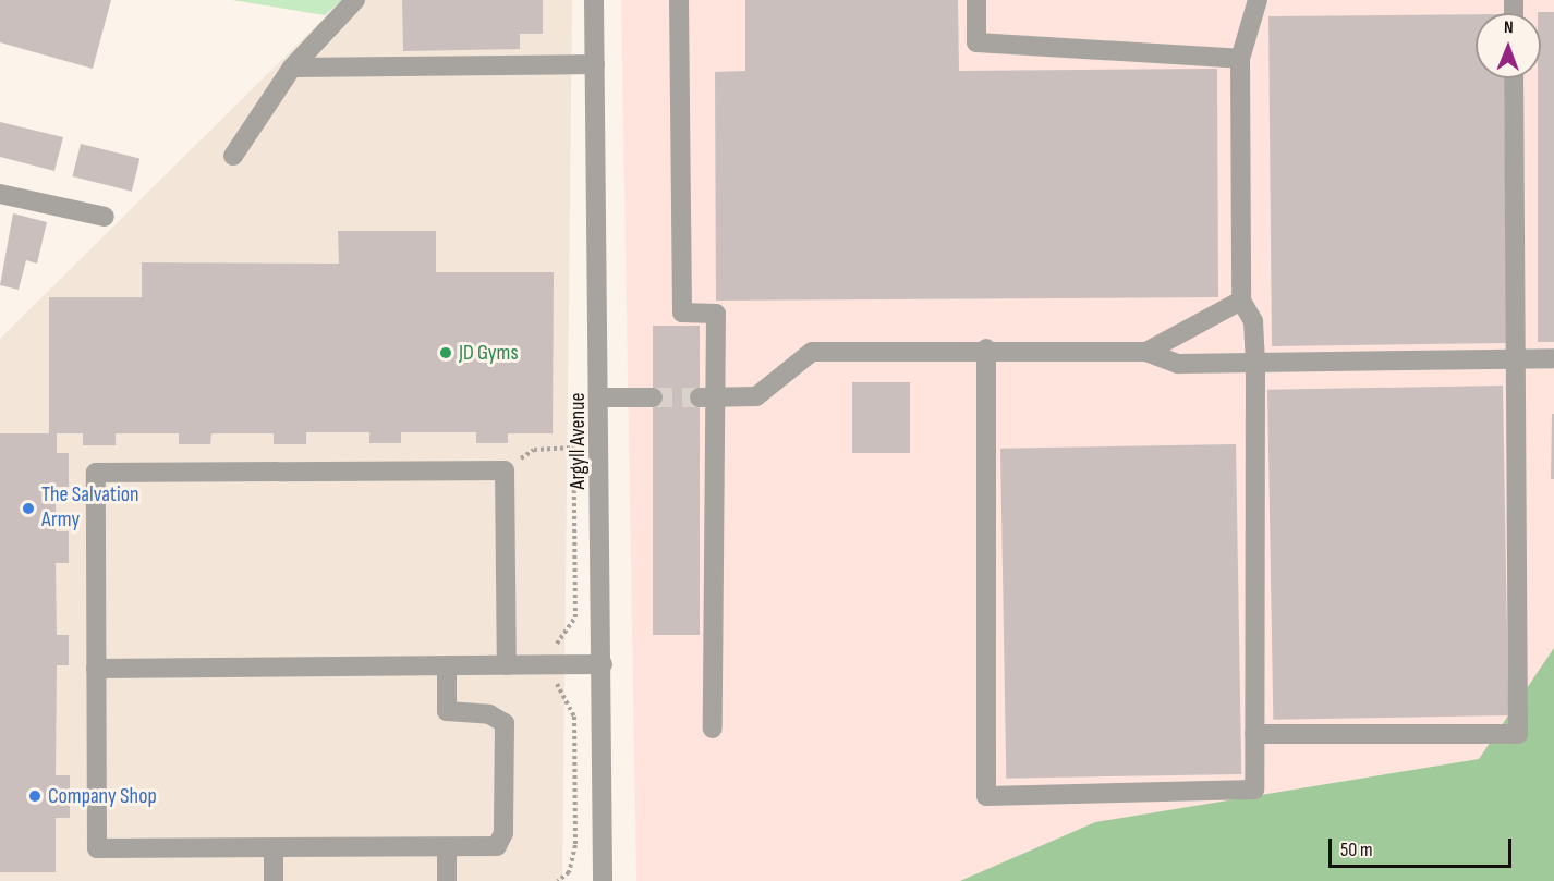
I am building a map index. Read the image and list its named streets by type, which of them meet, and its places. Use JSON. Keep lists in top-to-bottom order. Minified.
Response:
{"streets":{"street":["Argyll Avenue"]},"places":["JD Gyms","The Salvation Army","Company Shop"],"scale_bar":"50 m","north":"top"}
